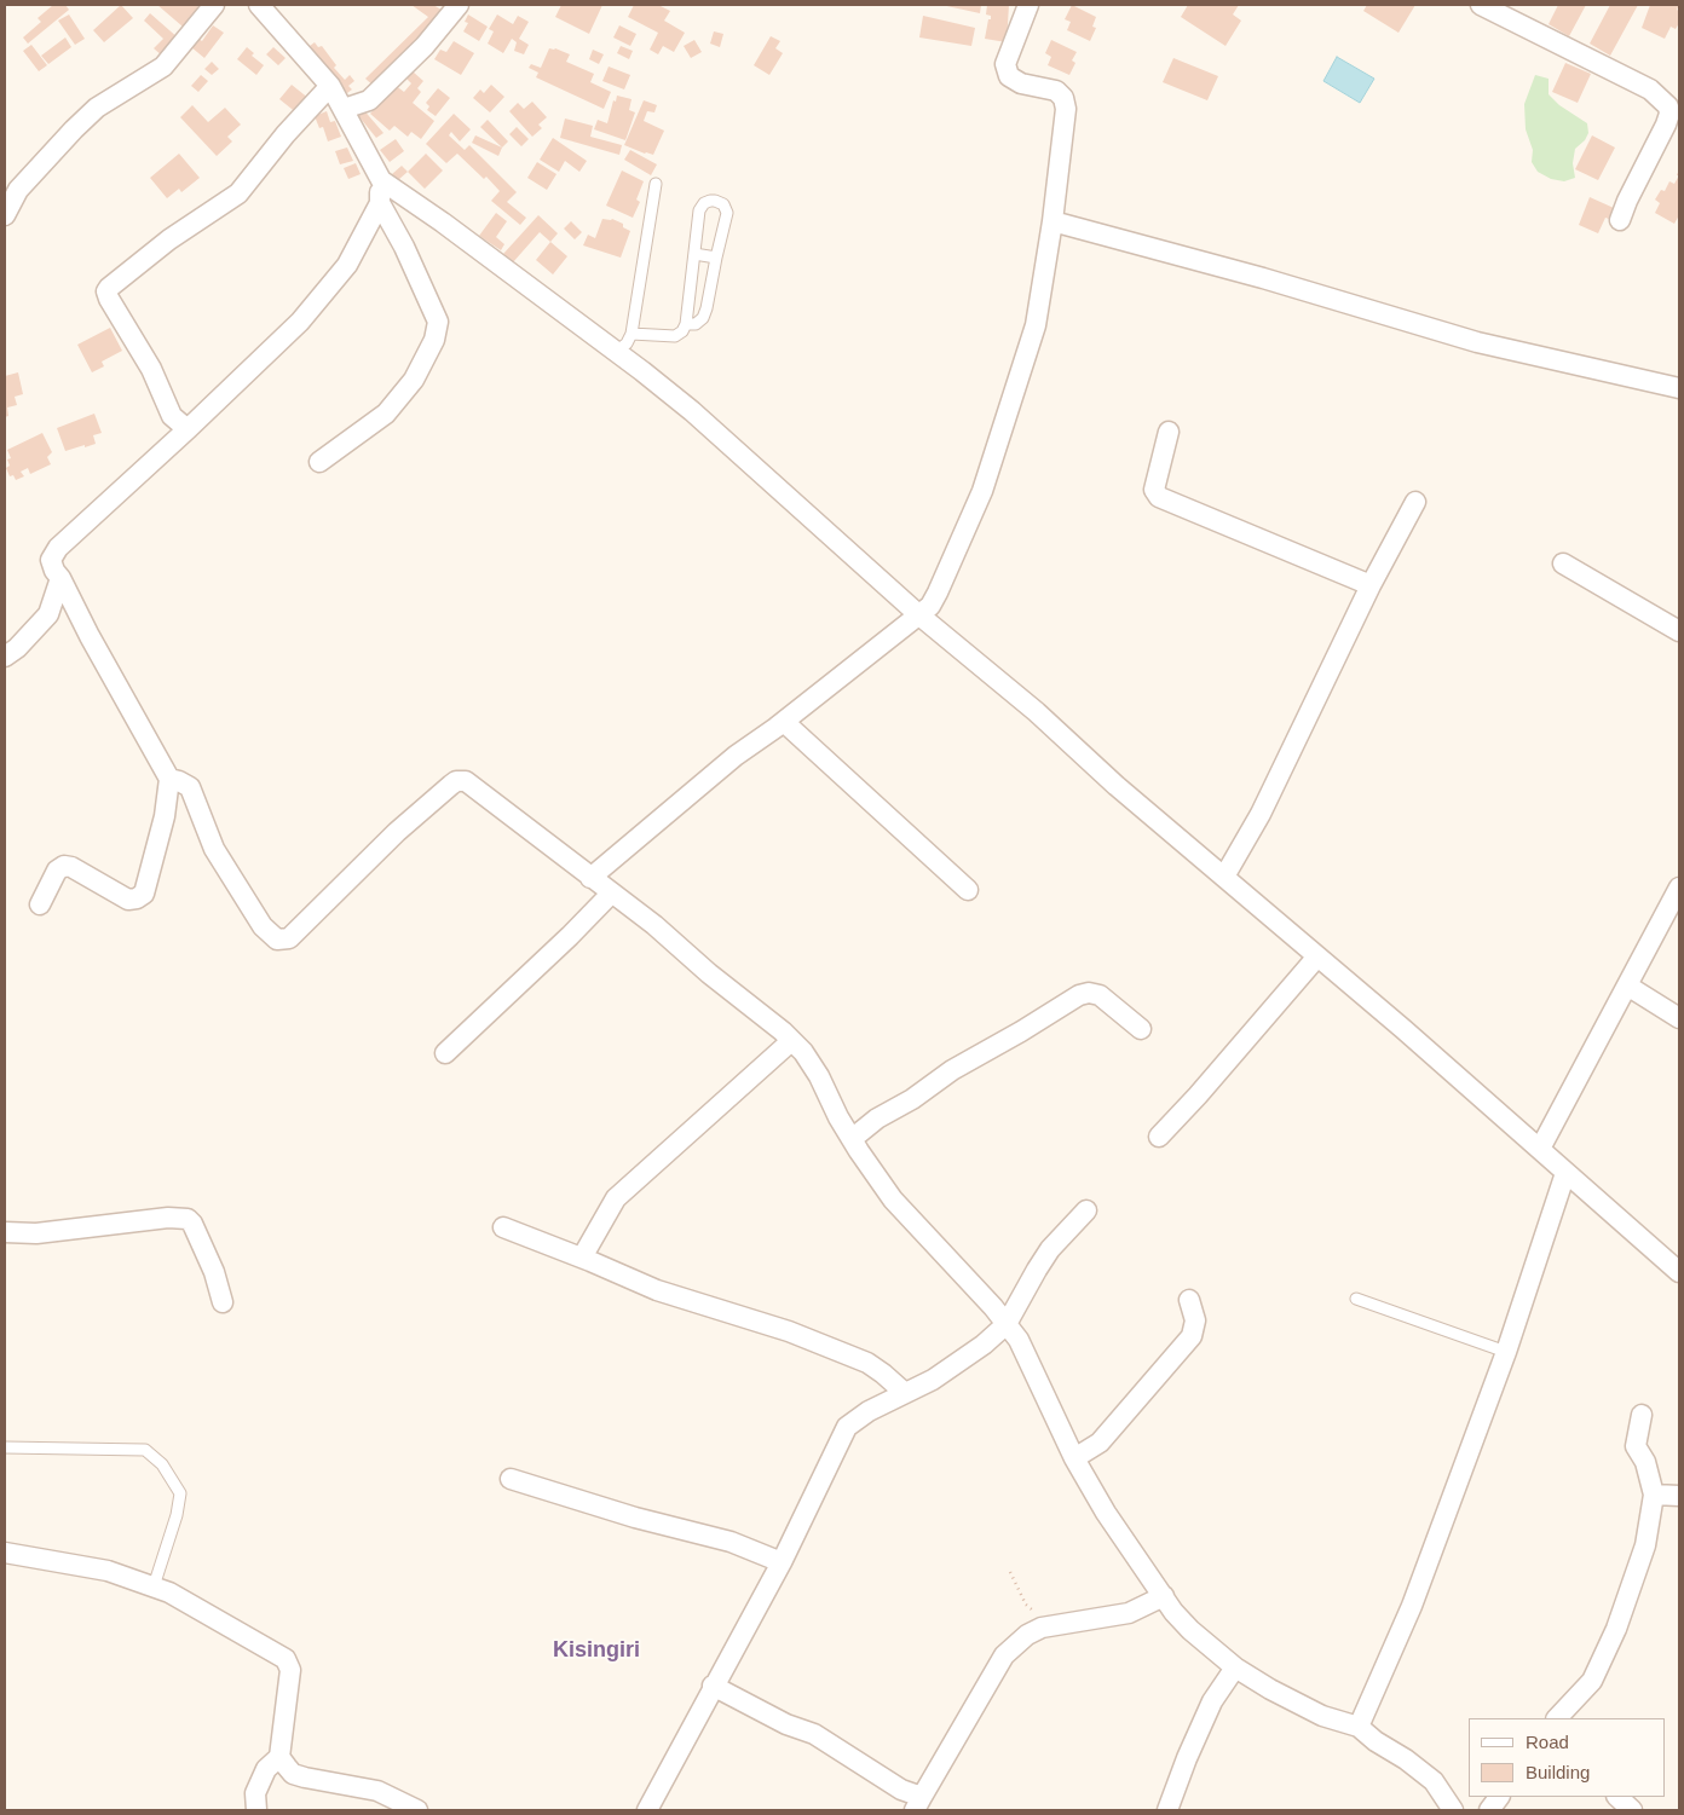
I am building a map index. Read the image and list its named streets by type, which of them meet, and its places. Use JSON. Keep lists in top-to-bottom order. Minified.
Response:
{"districts":["Kisingiri"],"legend":["Road","Building"]}
